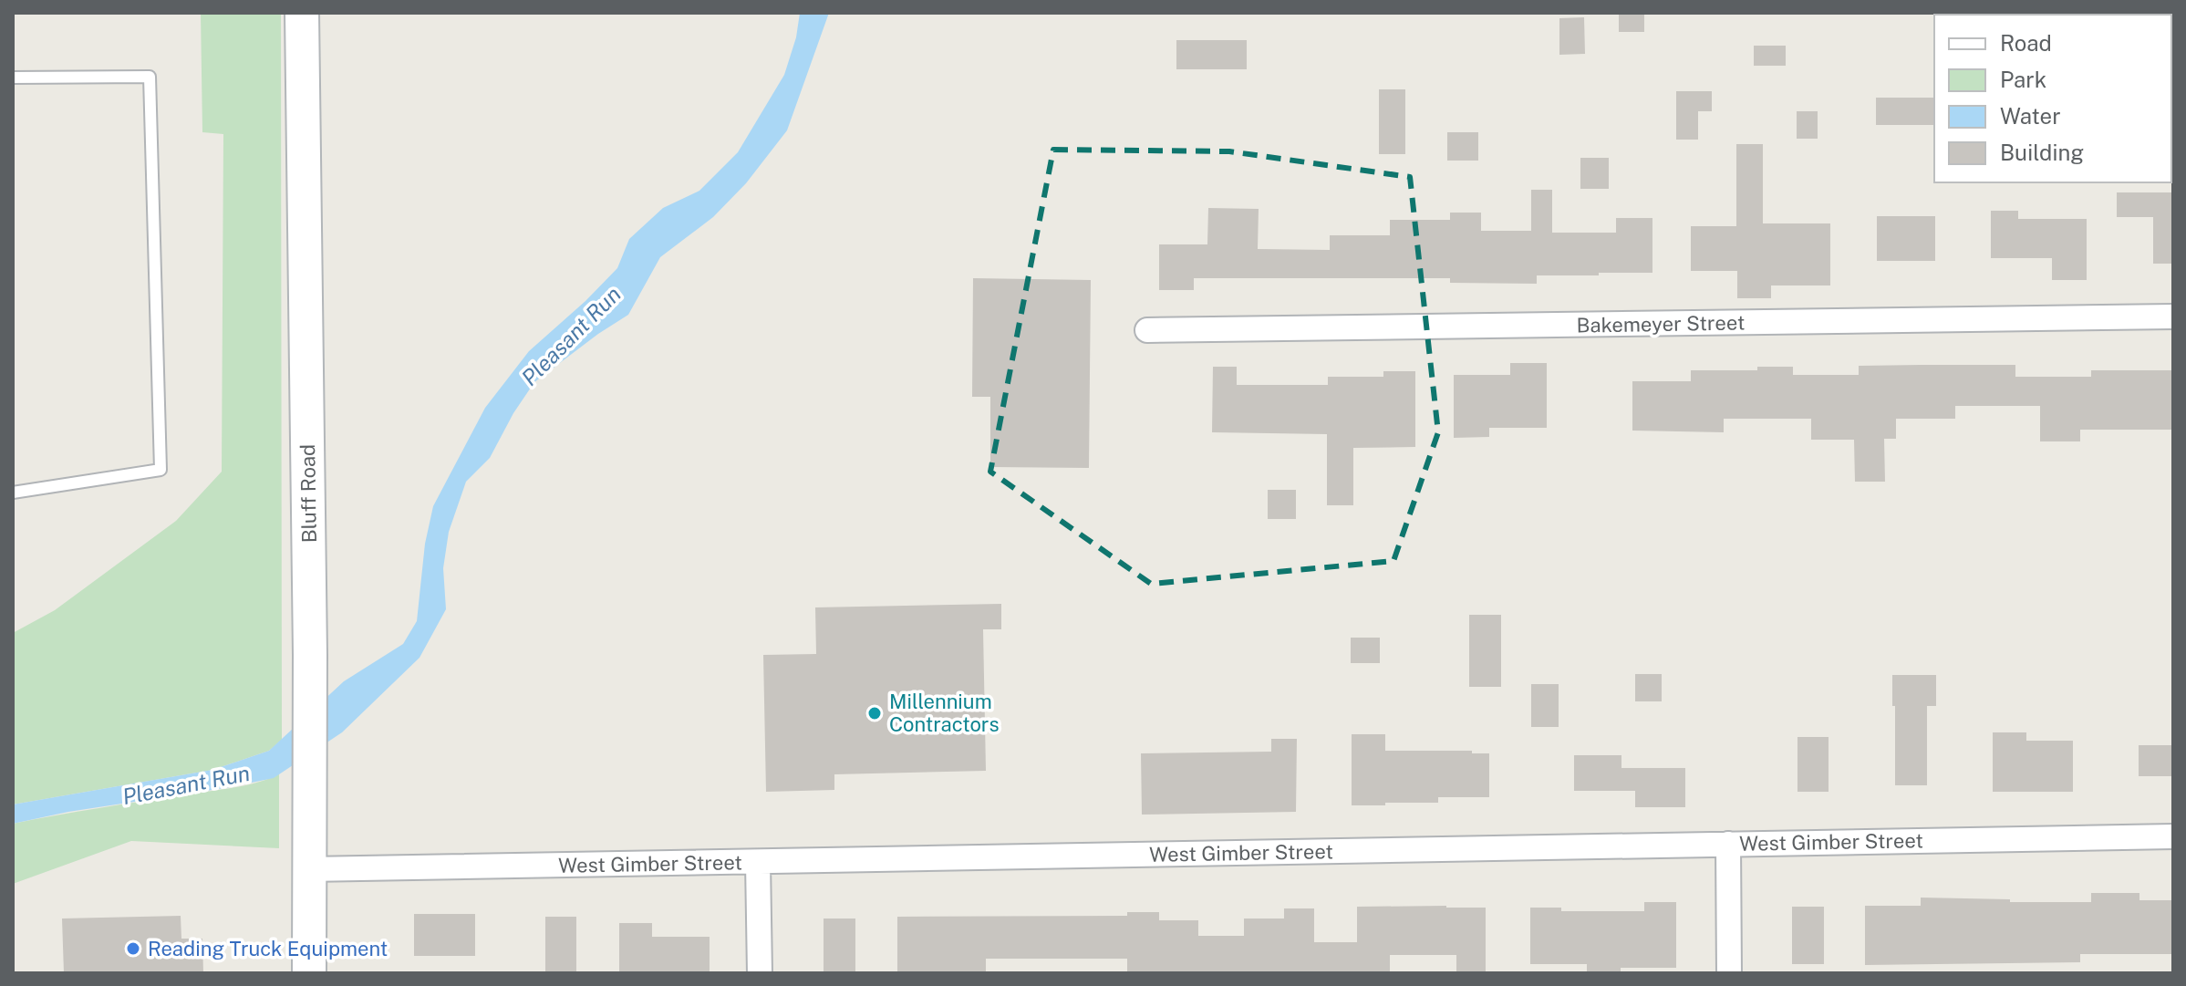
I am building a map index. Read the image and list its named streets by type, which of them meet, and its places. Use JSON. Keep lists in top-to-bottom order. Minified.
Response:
{"streets":{"main road":["Bluff Road"],"street":["Bakemeyer Street","West Gimber Street"]},"crossings":[["Bluff Road","West Gimber Street"]],"water":["Pleasant Run"],"places":["Millennium Contractors","Reading Truck Equipment"],"legend":["Road","Park","Water","Building"]}
